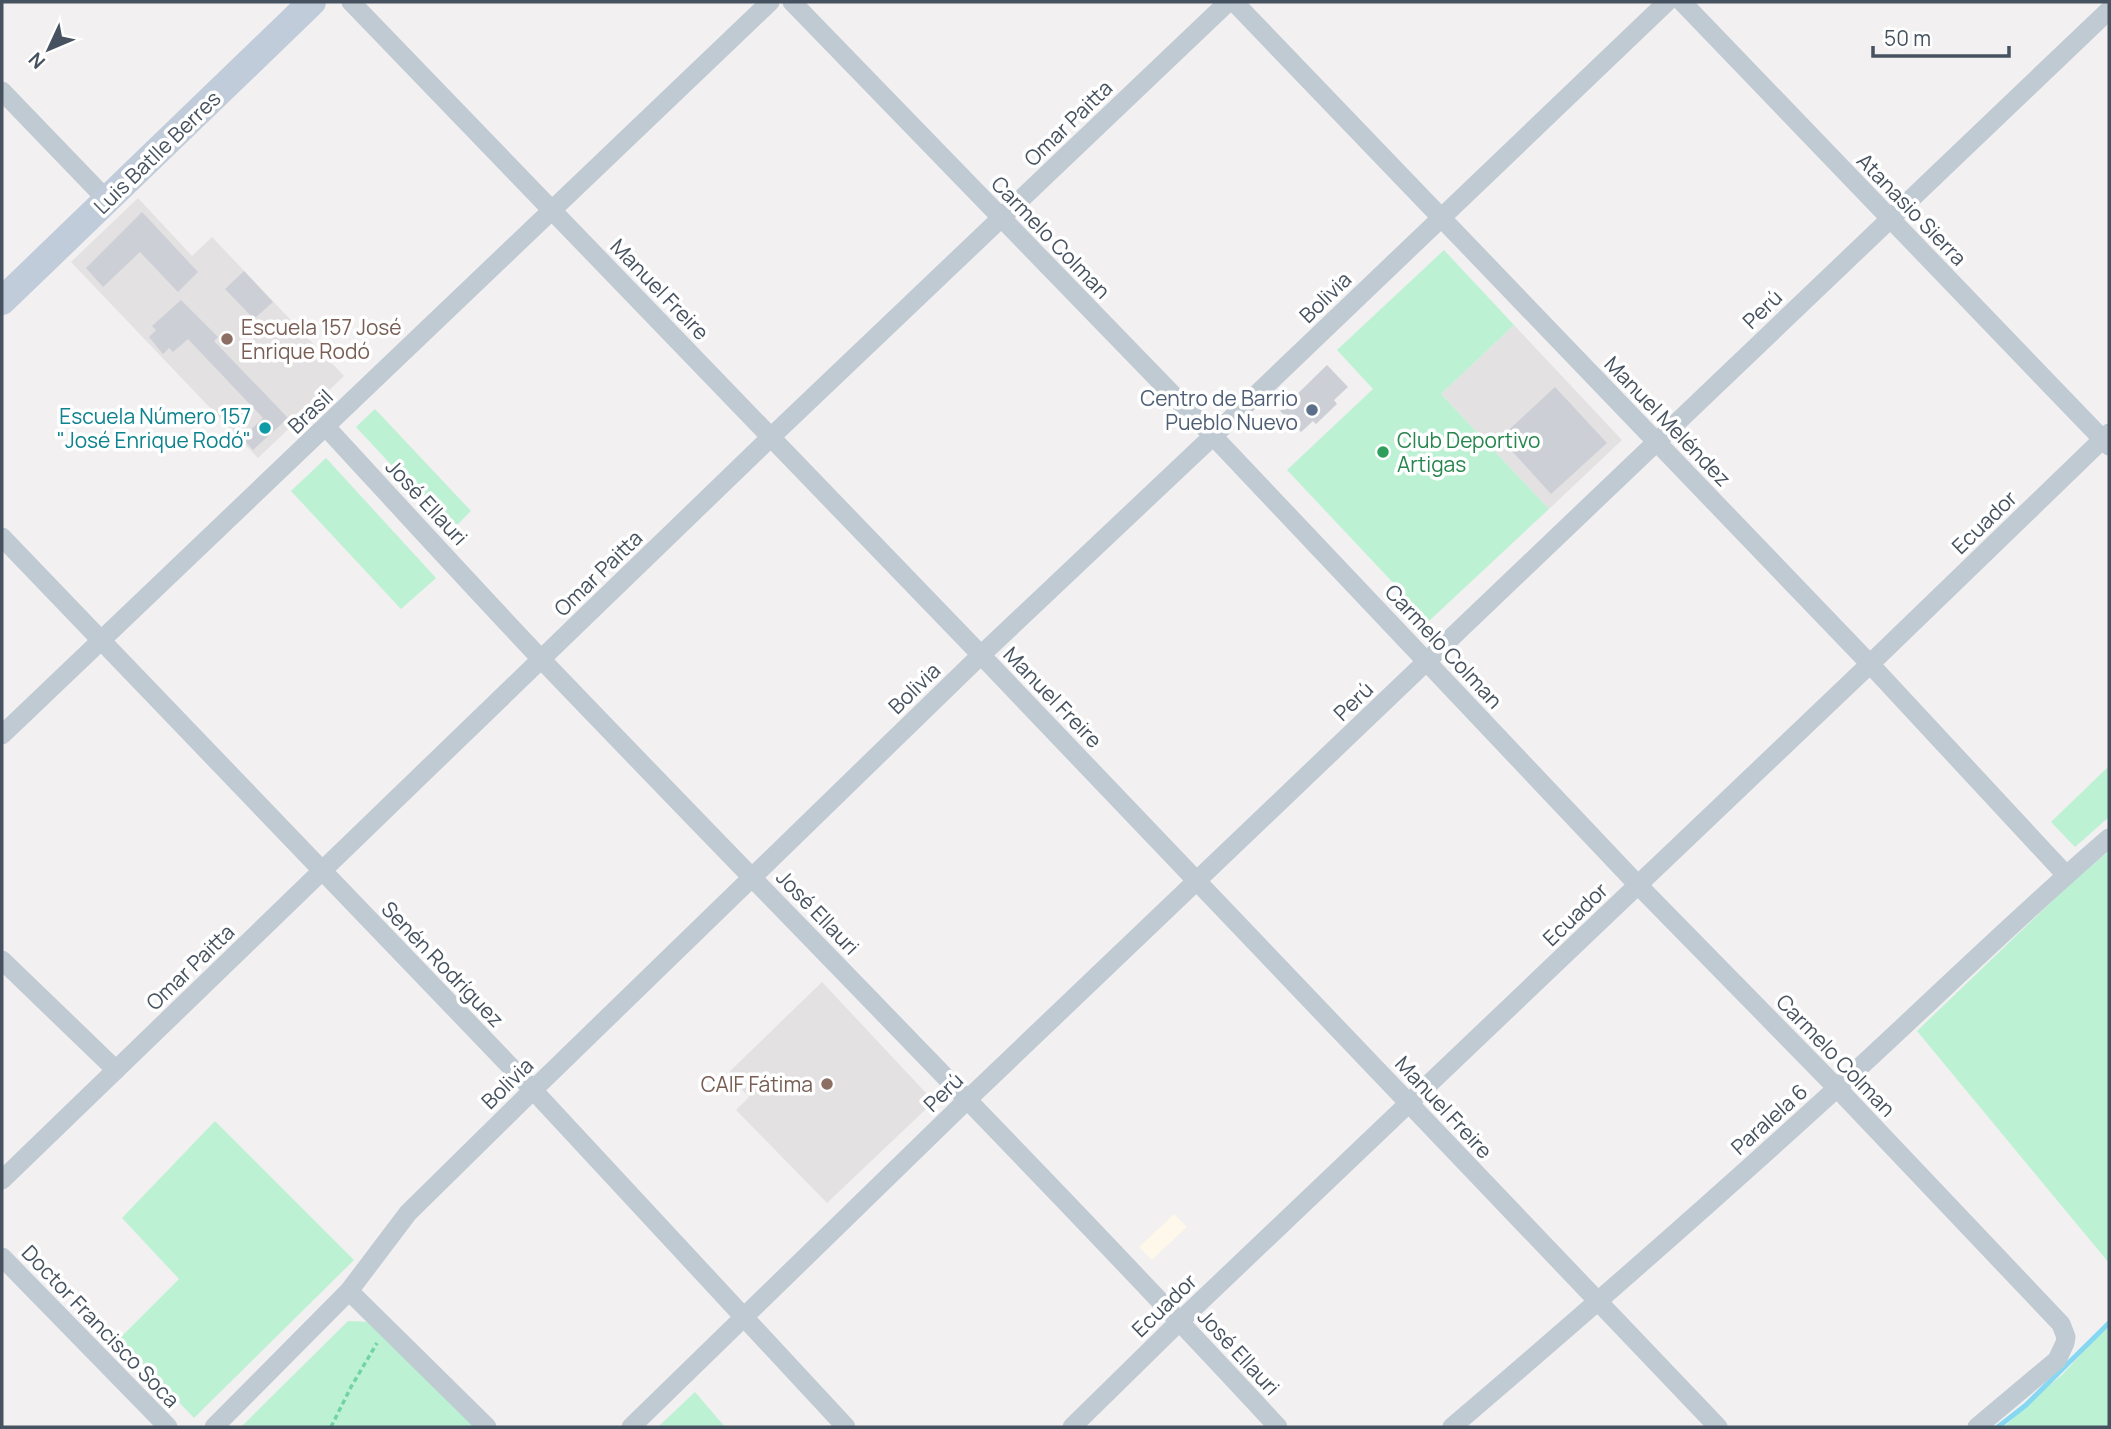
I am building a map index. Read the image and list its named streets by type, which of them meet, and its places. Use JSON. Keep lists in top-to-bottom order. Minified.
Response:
{"streets":{"street":["Omar Paitta","Luis Batlle Berres","Atanasio Sierra","Carmelo Colman","Manuel Freire","Bolivia","Perú","Brasil","Manuel Meléndez","José Ellauri","Ecuador","Senén Rodríguez","Paralela 6","Doctor Francisco Soca"]},"crossings":[["Omar Paitta","Carmelo Colman"],["Omar Paitta","Manuel Freire"],["Omar Paitta","José Ellauri"],["Omar Paitta","Senén Rodríguez"],["Atanasio Sierra","Perú"],["Atanasio Sierra","Ecuador"],["Carmelo Colman","Bolivia"],["Carmelo Colman","Perú"],["Carmelo Colman","Ecuador"],["Carmelo Colman","Paralela 6"],["Manuel Freire","Bolivia"],["Manuel Freire","Perú"],["Manuel Freire","Brasil"],["Manuel Freire","Ecuador"],["Manuel Freire","Paralela 6"],["Bolivia","Manuel Meléndez"],["Bolivia","José Ellauri"],["Bolivia","Senén Rodríguez"],["Perú","Manuel Meléndez"],["Perú","José Ellauri"],["Perú","Senén Rodríguez"],["Brasil","José Ellauri"],["Brasil","Senén Rodríguez"],["Manuel Meléndez","Ecuador"],["Manuel Meléndez","Paralela 6"],["José Ellauri","Ecuador"]],"places":["Escuela 157 José Enrique Rodó","Centro de Barrio Pueblo Nuevo","Escuela Número 157 \"José Enrique Rodó\"","Club Deportivo Artigas","CAIF Fátima"],"scale_bar":"50 m","north":"bottom left"}
